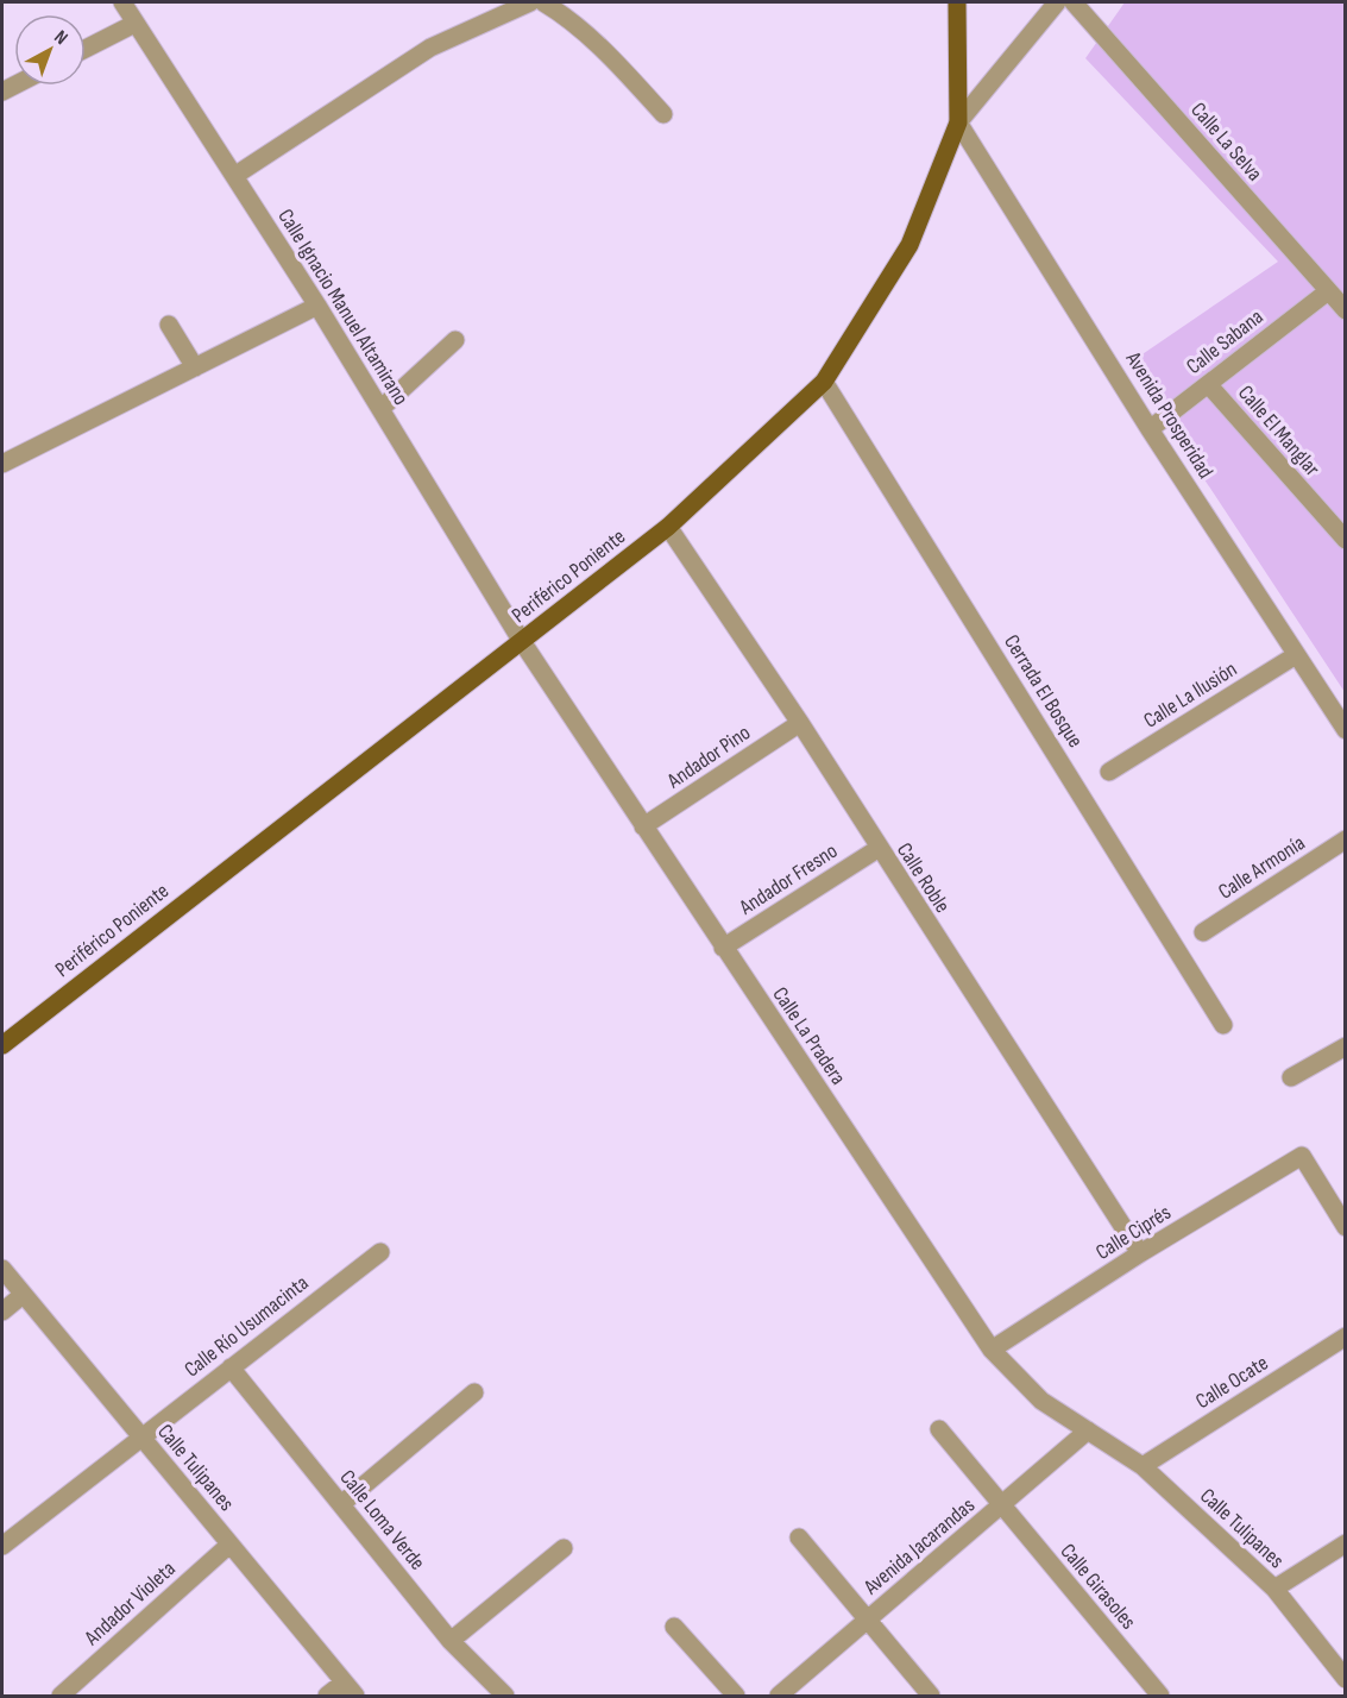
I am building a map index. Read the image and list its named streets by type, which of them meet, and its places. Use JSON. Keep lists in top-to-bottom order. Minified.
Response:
{"streets":{"main road":["Periférico Poniente"],"street":["Calle La Selva","Calle Ignacio Manuel Altamirano","Calle Sabana","Avenida Prosperidad","Calle El Manglar","Cerrada El Bosque","Calle La Ilusión","Andador Pino","Calle Armonía","Calle Roble","Andador Fresno","Calle La Pradera","Calle Ciprés","Calle Río Usumacinta","Calle Ocate","Calle Tulipanes","Calle Loma Verde","Avenida Jacarandas","Calle Girasoles","Andador Violeta"]},"crossings":[["Calle La Selva","Calle Sabana"],["Calle Ignacio Manuel Altamirano","Periférico Poniente"],["Calle Ignacio Manuel Altamirano","Calle La Pradera"],["Calle Sabana","Avenida Prosperidad"],["Calle Sabana","Calle El Manglar"],["Avenida Prosperidad","Periférico Poniente"],["Avenida Prosperidad","Calle La Ilusión"],["Periférico Poniente","Cerrada El Bosque"],["Periférico Poniente","Calle Roble"],["Periférico Poniente","Calle La Pradera"],["Andador Pino","Calle Roble"],["Andador Pino","Calle La Pradera"],["Calle Roble","Andador Fresno"],["Calle Roble","Calle Ciprés"],["Andador Fresno","Calle La Pradera"],["Calle La Pradera","Calle Ciprés"],["Calle La Pradera","Calle Tulipanes"],["Calle La Pradera","Avenida Jacarandas"],["Calle Río Usumacinta","Calle Tulipanes"],["Calle Río Usumacinta","Calle Loma Verde"],["Calle Ocate","Calle Tulipanes"],["Calle Tulipanes","Avenida Jacarandas"],["Calle Tulipanes","Andador Violeta"],["Avenida Jacarandas","Calle Girasoles"]],"north":"top right"}
